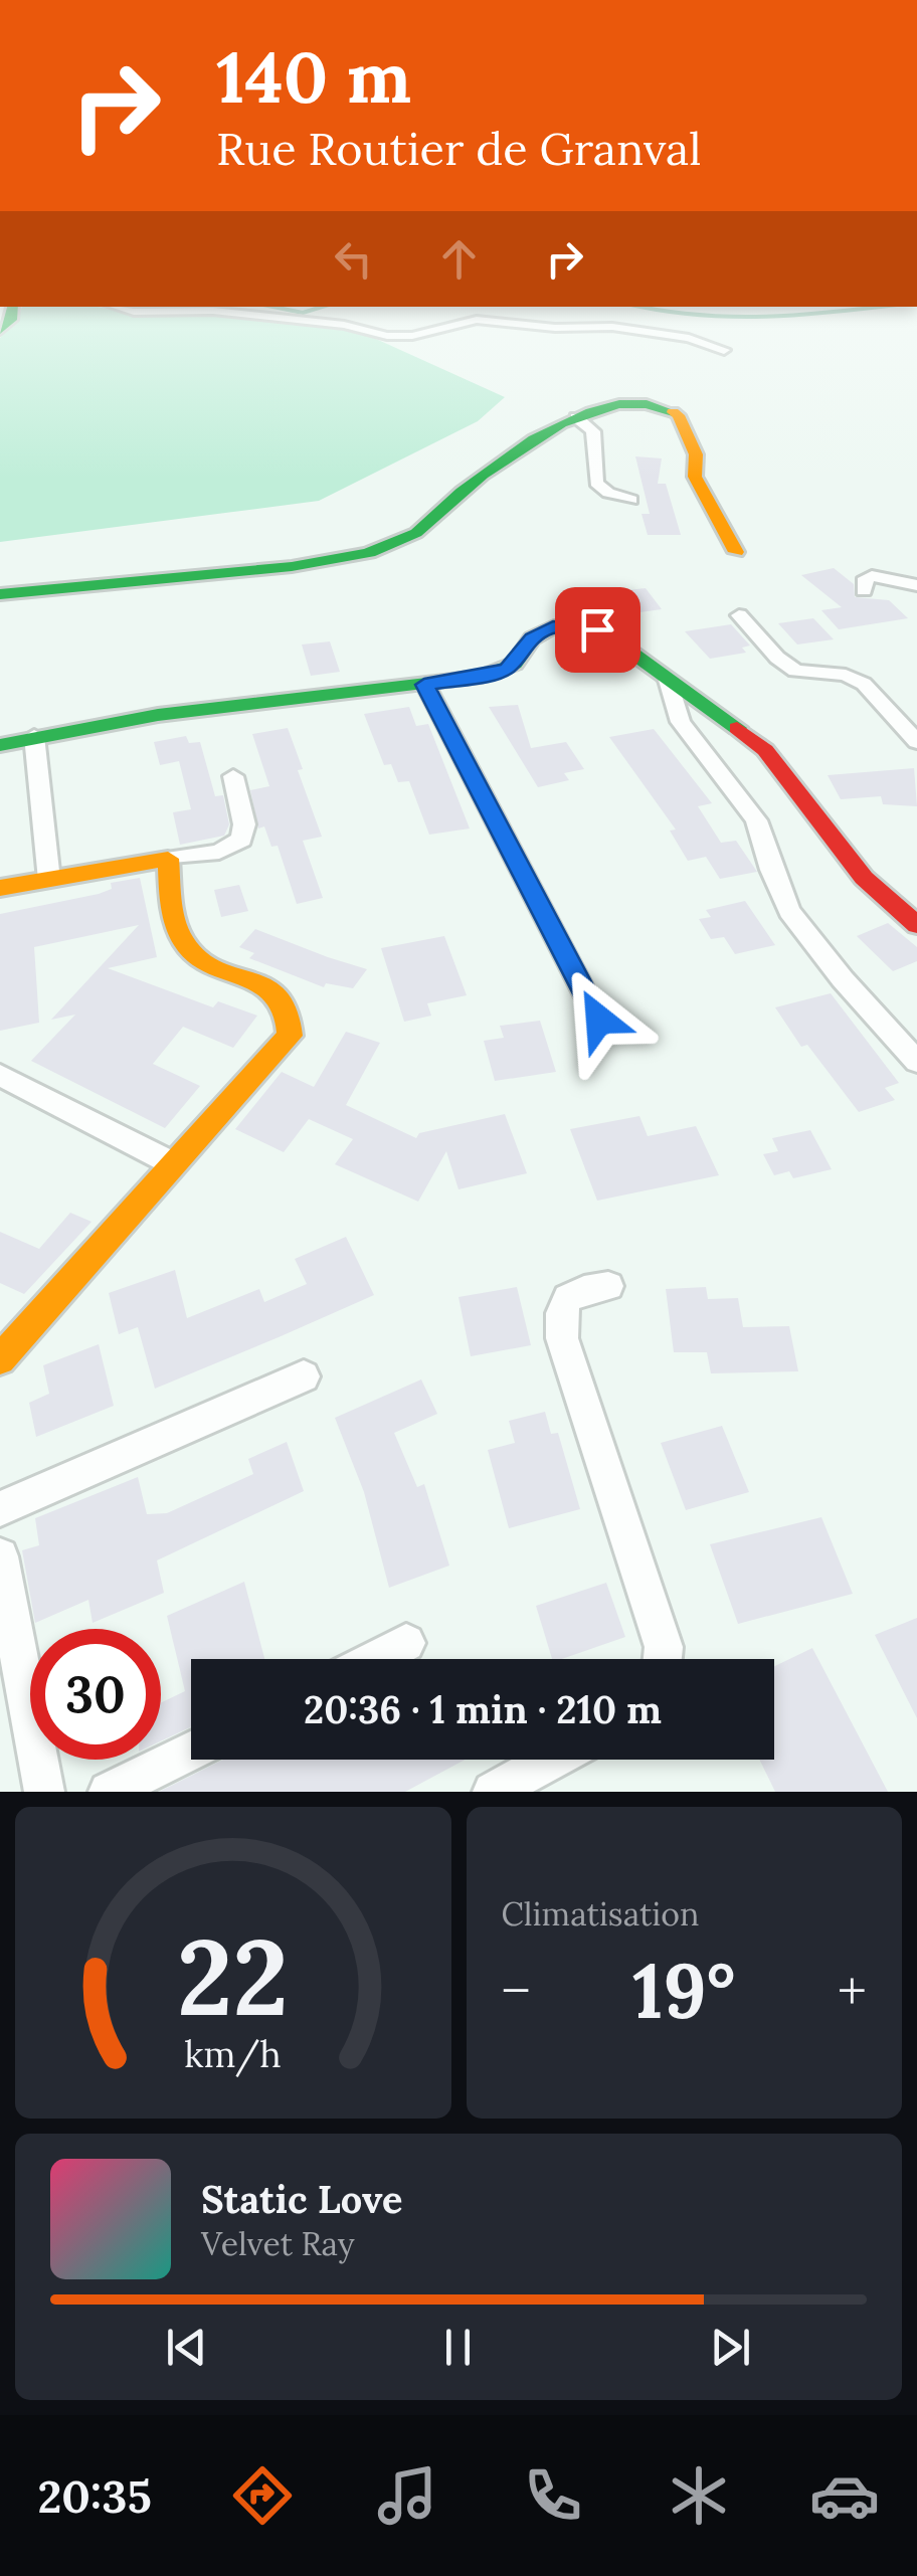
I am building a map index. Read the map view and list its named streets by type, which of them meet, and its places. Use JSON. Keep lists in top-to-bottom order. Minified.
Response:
{"page":{"turn":["140 m","Rue Routier de Granval"],"limit":"30","trip":"20:36 · 1 min · 210 m","tile":"Climatisation","heat":["−","19°","+"],"song":["Static Love","Velvet Ray"],"tabs":"20:35","gauge":["22","km/h"]}}
